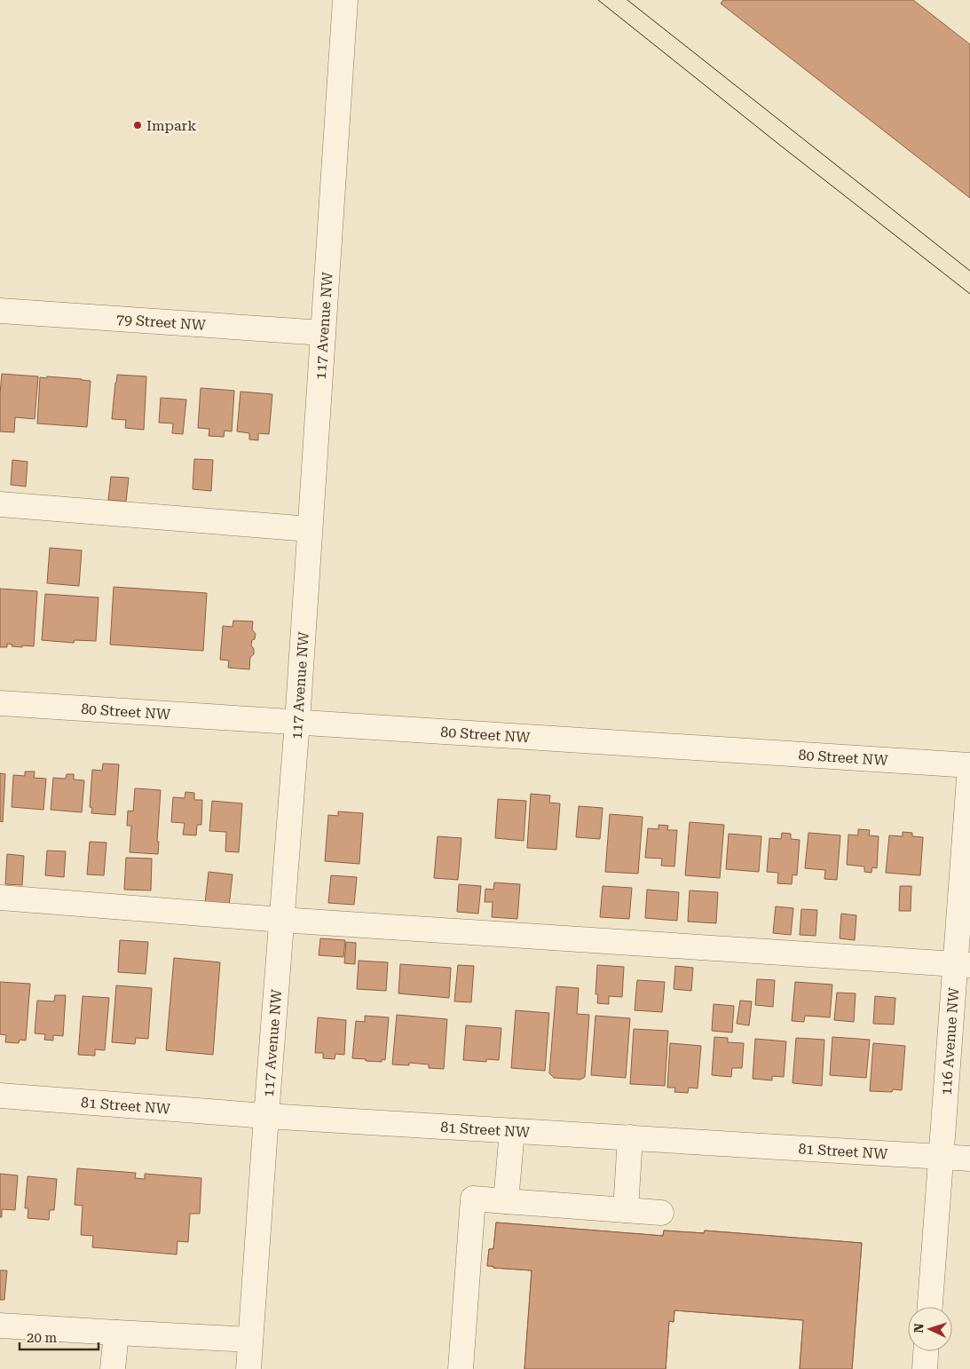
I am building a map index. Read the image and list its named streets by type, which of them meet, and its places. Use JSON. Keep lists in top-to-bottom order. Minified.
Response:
{"streets":{"street":["79 Street NW","117 Avenue NW","80 Street NW","116 Avenue NW","81 Street NW"]},"crossings":[["79 Street NW","117 Avenue NW"],["117 Avenue NW","80 Street NW"],["117 Avenue NW","81 Street NW"],["80 Street NW","116 Avenue NW"],["116 Avenue NW","81 Street NW"]],"places":["Impark"],"scale_bar":"20 m","north":"left"}
